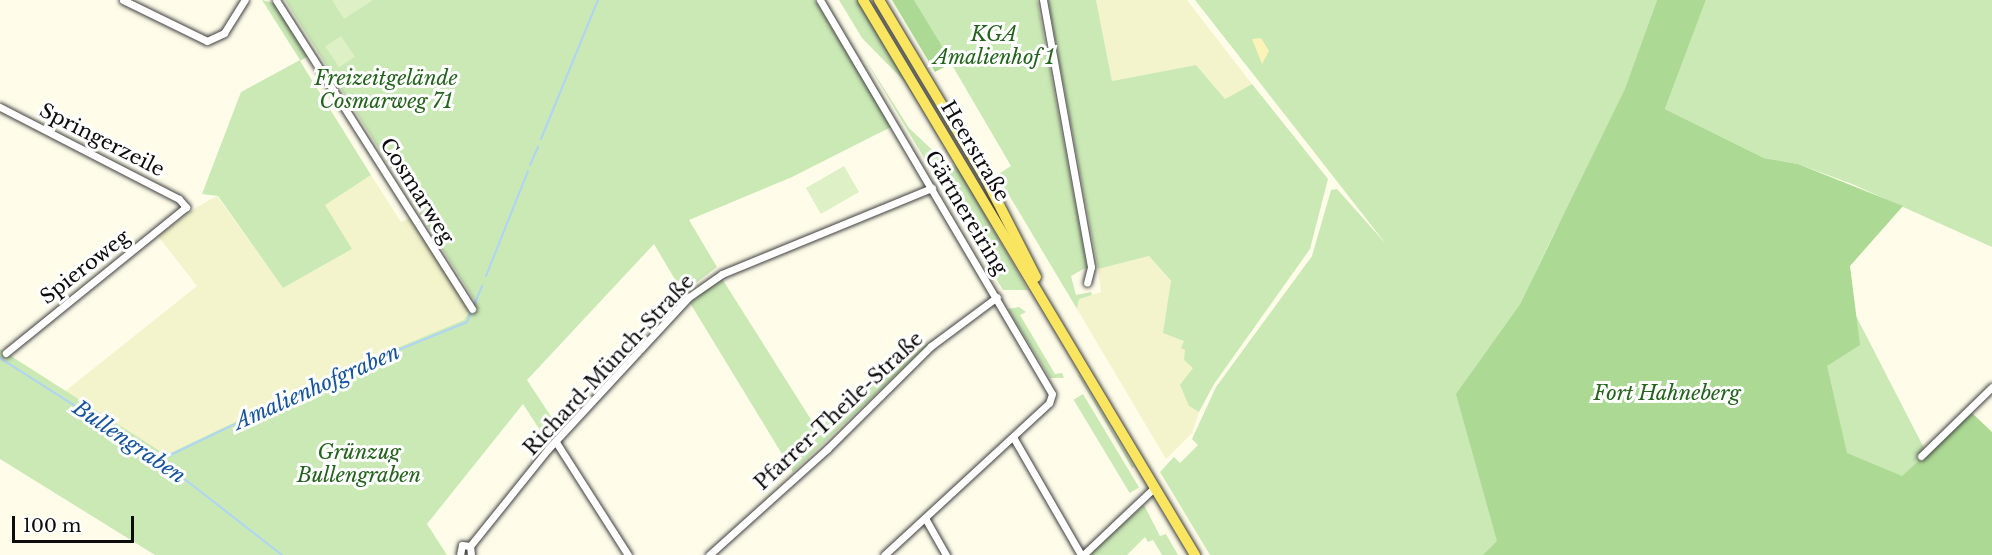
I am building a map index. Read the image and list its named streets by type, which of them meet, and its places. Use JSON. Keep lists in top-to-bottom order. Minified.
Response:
{"streets":{"main road":["Heerstraße"],"street":["Springerzeile","Cosmarweg","Gärtnereiring","Spieroweg","Richard-Münch-Straße","Pfarrer-Theile-Straße"]},"crossings":[["Springerzeile","Spieroweg"],["Gärtnereiring","Richard-Münch-Straße"],["Gärtnereiring","Pfarrer-Theile-Straße"]],"water":["Amalienhofgraben","Bullengraben"],"parks":["KGA Amalienhof 1","Freizeitgelände Cosmarweg 71","Fort Hahneberg","Grünzug Bullengraben"],"scale_bar":"100 m"}
